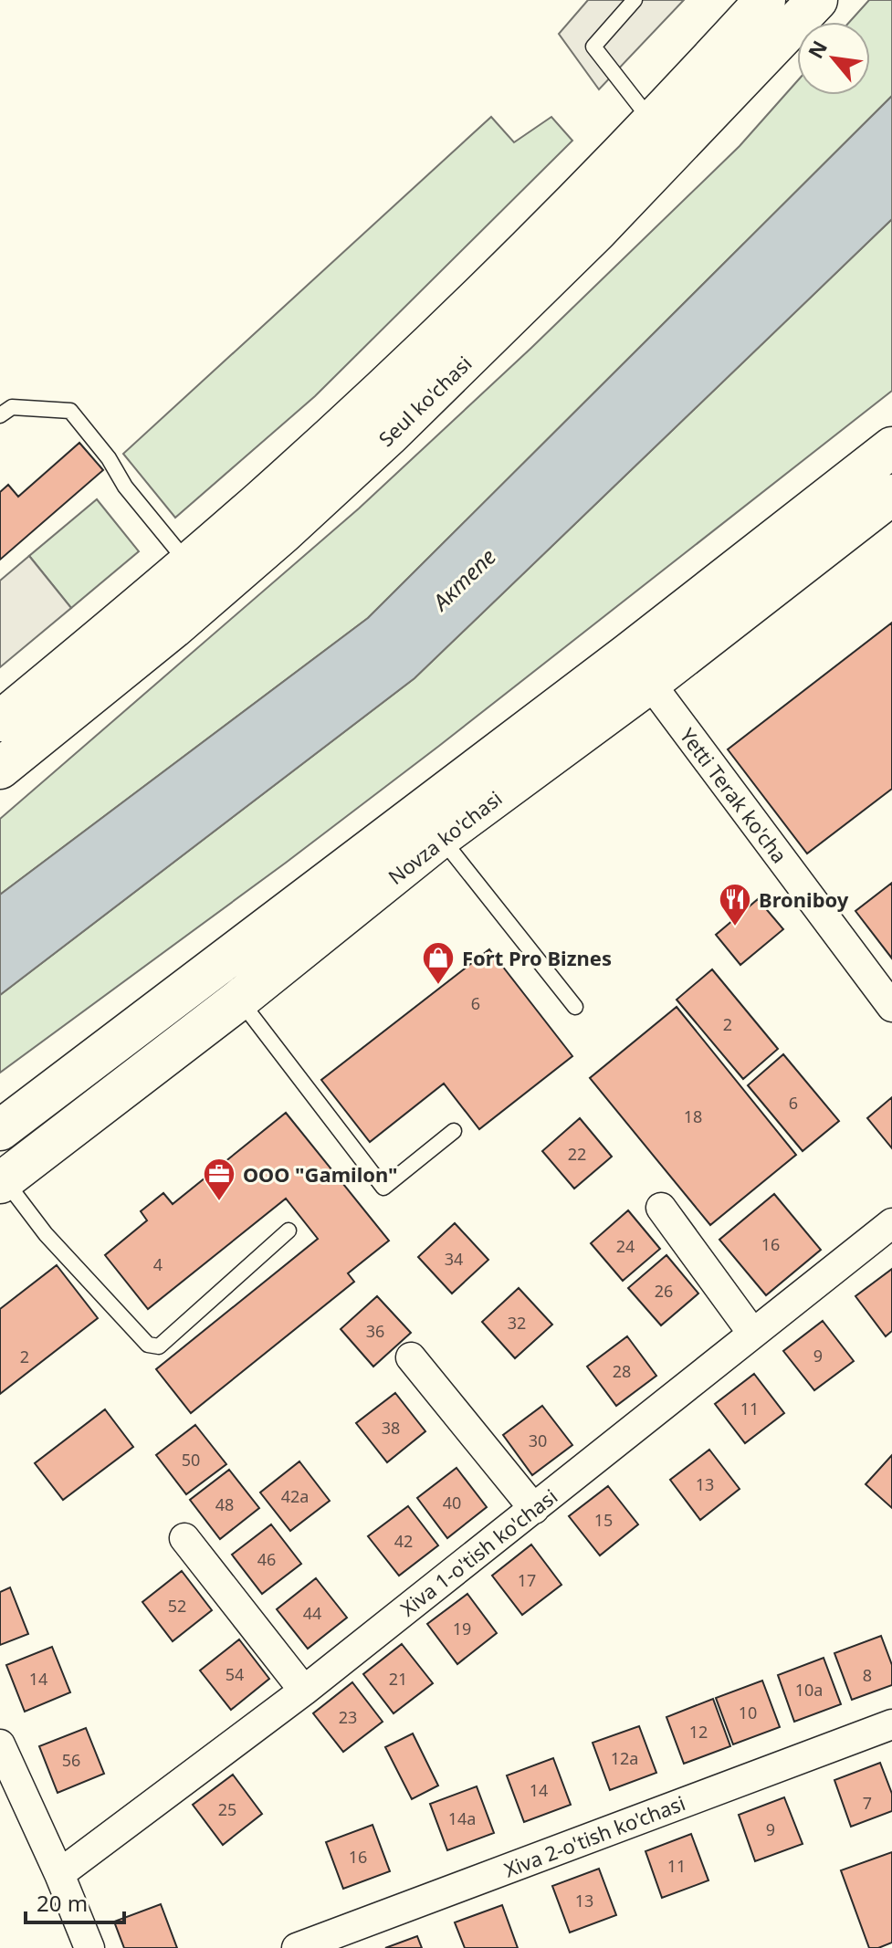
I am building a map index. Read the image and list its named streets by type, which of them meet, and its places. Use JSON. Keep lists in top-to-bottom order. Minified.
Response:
{"streets":{"main road":["Seul ko'chasi","Novza ko'chasi"],"street":["Yetti Terak ko'cha","Xiva 1-o'tish ko'chasi","Xiva 2-o'tish ko'chasi"]},"crossings":[["Yetti Terak ko'cha","Novza ko'chasi"]],"water":["Актепе"],"places":{"restaurant":["Broniboy"],"shop":["Fort Pro Biznes"],"office":["ООО \"Gamilon\""]},"house_numbers":["6","2","6","18","22","16","24","34","4","26","32","36","9","2","28","11","38","30","50","13","42a","40","48","15","42","46","17","52","44","19","54","8","14","21","10a","10","23","12","12a","56","14","7","25","14a","9","16","11","13"],"scale_bar":"20 m","north":"top left"}
